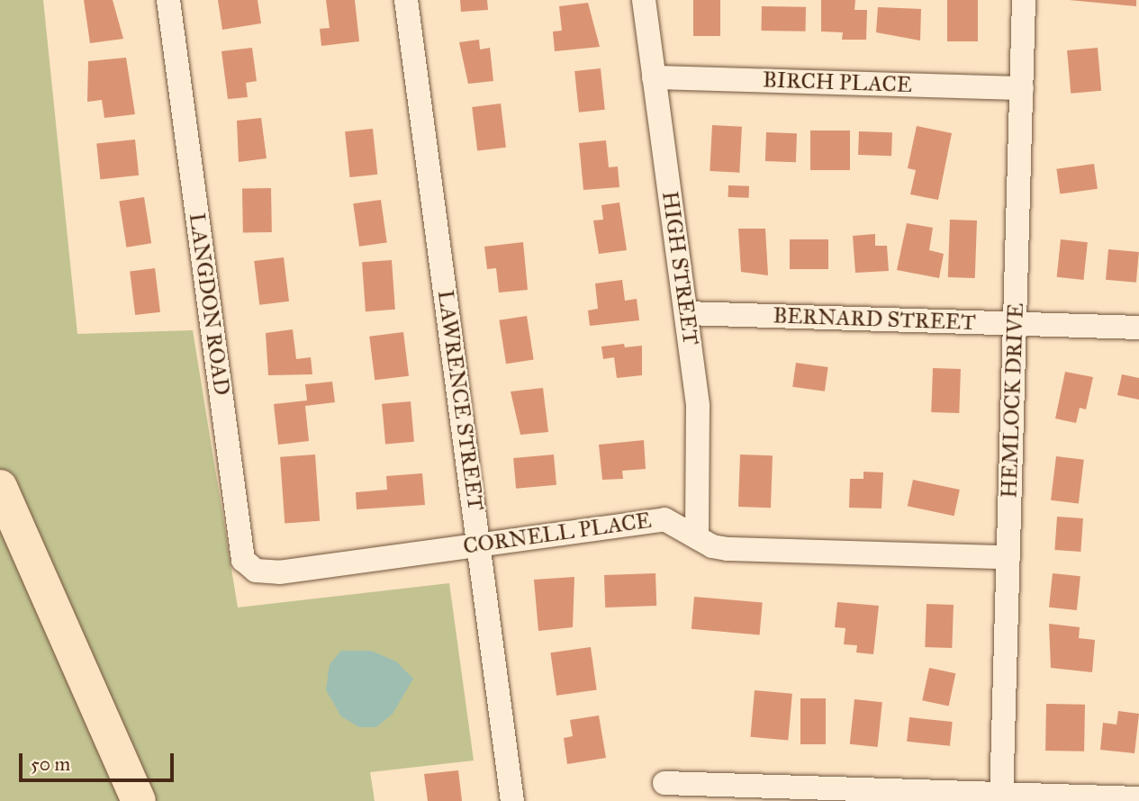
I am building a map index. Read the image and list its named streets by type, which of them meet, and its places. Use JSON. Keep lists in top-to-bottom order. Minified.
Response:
{"streets":{"street":["BIRCH PLACE","HIGH STREET","LANGDON ROAD","BERNARD STREET","LAWRENCE STREET","HEMLOCK DRIVE","CORNELL PLACE"]},"crossings":[["BIRCH PLACE","HIGH STREET"],["BIRCH PLACE","HEMLOCK DRIVE"],["HIGH STREET","BERNARD STREET"],["HIGH STREET","CORNELL PLACE"],["LANGDON ROAD","CORNELL PLACE"],["BERNARD STREET","HEMLOCK DRIVE"],["LAWRENCE STREET","CORNELL PLACE"],["HEMLOCK DRIVE","CORNELL PLACE"]],"scale_bar":"50 m"}
